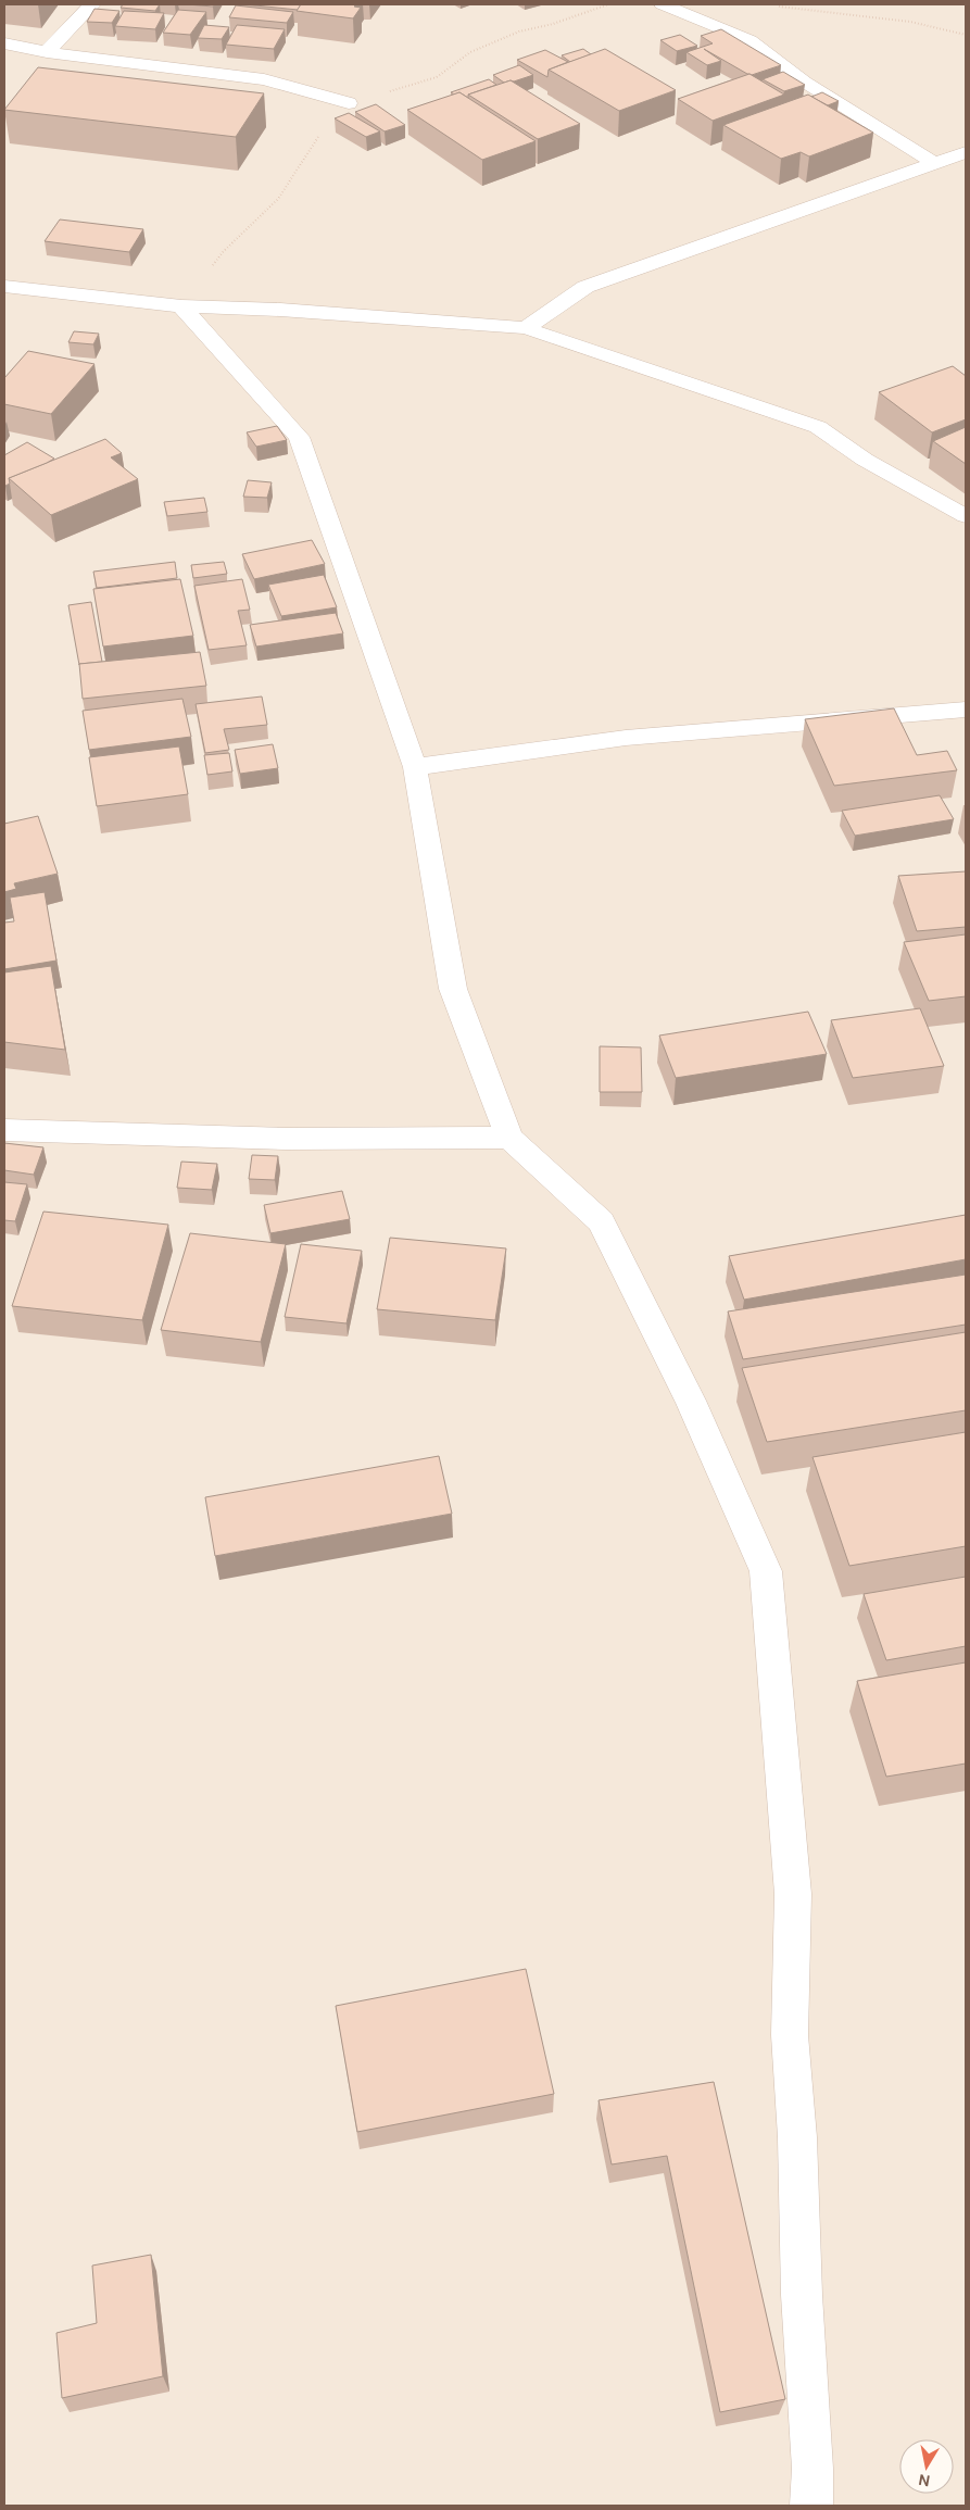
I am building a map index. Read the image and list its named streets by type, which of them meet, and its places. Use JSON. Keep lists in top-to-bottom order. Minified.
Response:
{"north":"bottom"}
